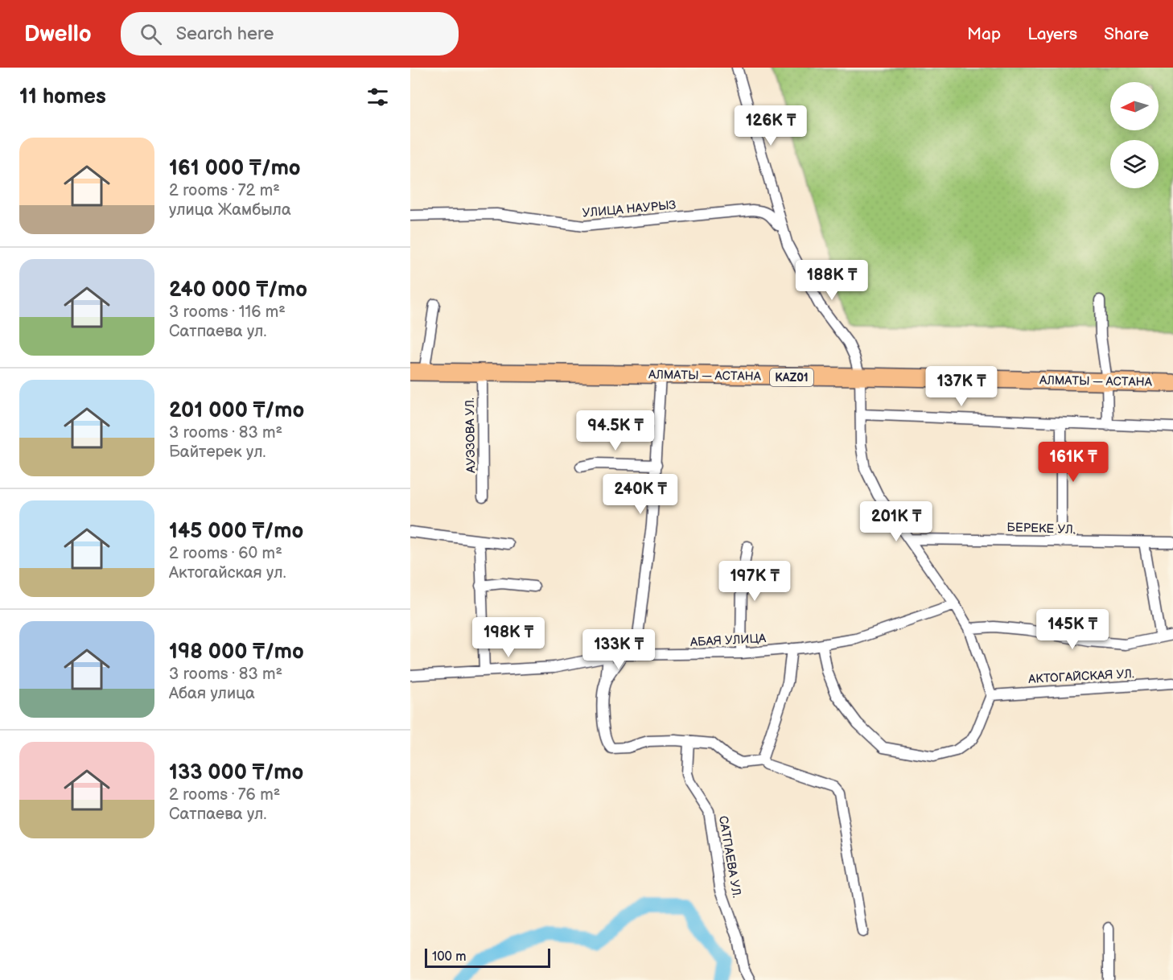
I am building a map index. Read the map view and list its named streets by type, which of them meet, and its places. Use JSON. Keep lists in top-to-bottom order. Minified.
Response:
{"streets":{"highway":["АЛМАТЫ — АСТАНА","KАZ01"],"street":["УЛИЦА НАУРЫЗ","АУЭЗОВА УЛ.","БЕРЕКЕ УЛ.","АБАЯ УЛИЦА","АКТОГАЙСКАЯ УЛ.","САТПАЕВА УЛ."]},"crossings":[["АЛМАТЫ — АСТАНА","АУЭЗОВА УЛ."],["АБАЯ УЛИЦА","АКТОГАЙСКАЯ УЛ."]],"scale_bar":"100 m","north":"left","page":{"header":"Dwello","search":"Search here","nav":["Map","Layers","Share"],"heading":"11 homes","price":["126K ₸","188K ₸","137K ₸","94.5K ₸","161K ₸","240K ₸","201K ₸","197K ₸","145K ₸","198K ₸","133K ₸"],"list":[{"name":"161 000 ₸/mo","note":"2 rooms · 72 m² · улица Жамбыла"},{"name":"240 000 ₸/mo","note":"3 rooms · 116 m² · Сатпаева ул."},{"name":"201 000 ₸/mo","note":"3 rooms · 83 m² · Байтерек ул."},{"name":"145 000 ₸/mo","note":"2 rooms · 60 m² · Актогайская ул."},{"name":"198 000 ₸/mo","note":"3 rooms · 83 m² · Абая улица"},{"name":"133 000 ₸/mo","note":"2 rooms · 76 m² · Сатпаева ул."}],"scale":"100 m"}}
